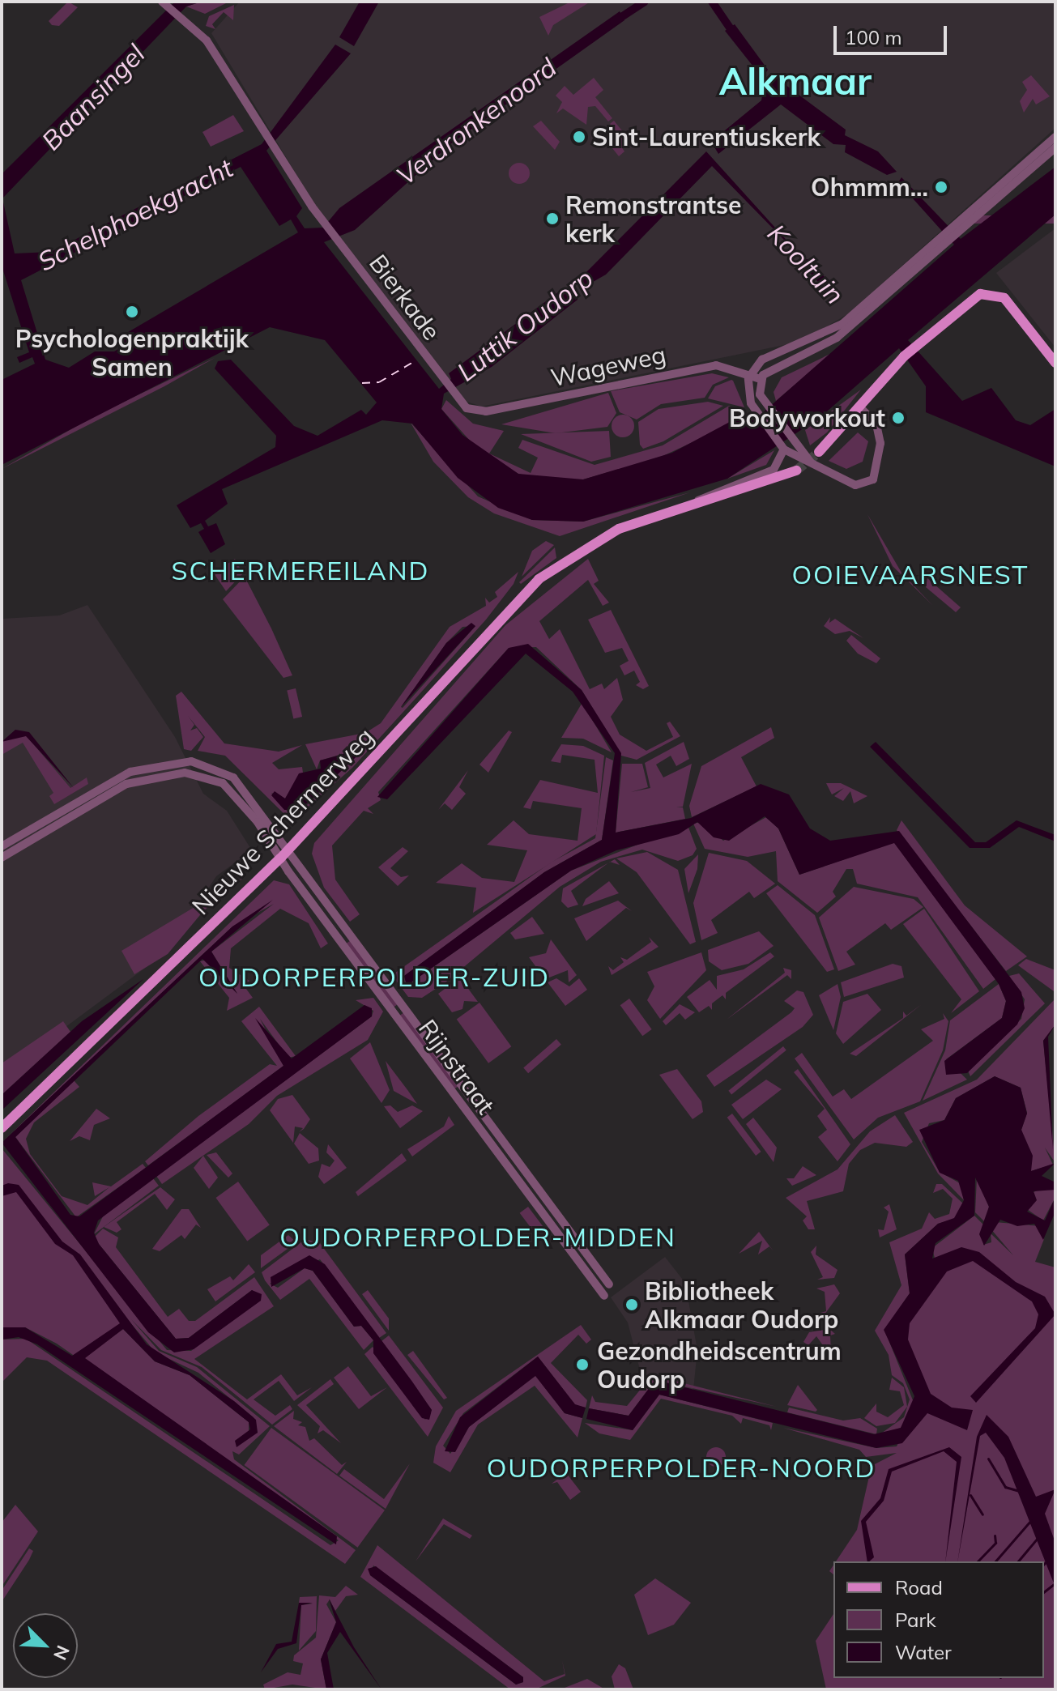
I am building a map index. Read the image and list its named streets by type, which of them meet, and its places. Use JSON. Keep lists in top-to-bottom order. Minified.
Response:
{"streets":{"main road":["Nieuwe Schermerweg"],"street":["Bierkade","Wageweg","Rijnstraat"]},"crossings":[["Bierkade","Wageweg"],["Nieuwe Schermerweg","Rijnstraat"]],"districts":["Alkmaar","SCHERMEREILAND","OOIEVAARSNEST","OUDORPERPOLDER-ZUID","OUDORPERPOLDER-MIDDEN","OUDORPERPOLDER-NOORD"],"water":["Baansingel","Verdronkenoord","Schelphoekgracht","Kooltuin","Luttik Oudorp"],"places":["Sint-Laurentiuskerk","Ohmmm...","Remonstrantse kerk","Psychologenpraktijk Samen","Bodyworkout","Bibliotheek Alkmaar Oudorp","Gezondheidscentrum Oudorp"],"legend":["Road","Park","Water"],"scale_bar":"100 m","north":"bottom right"}
